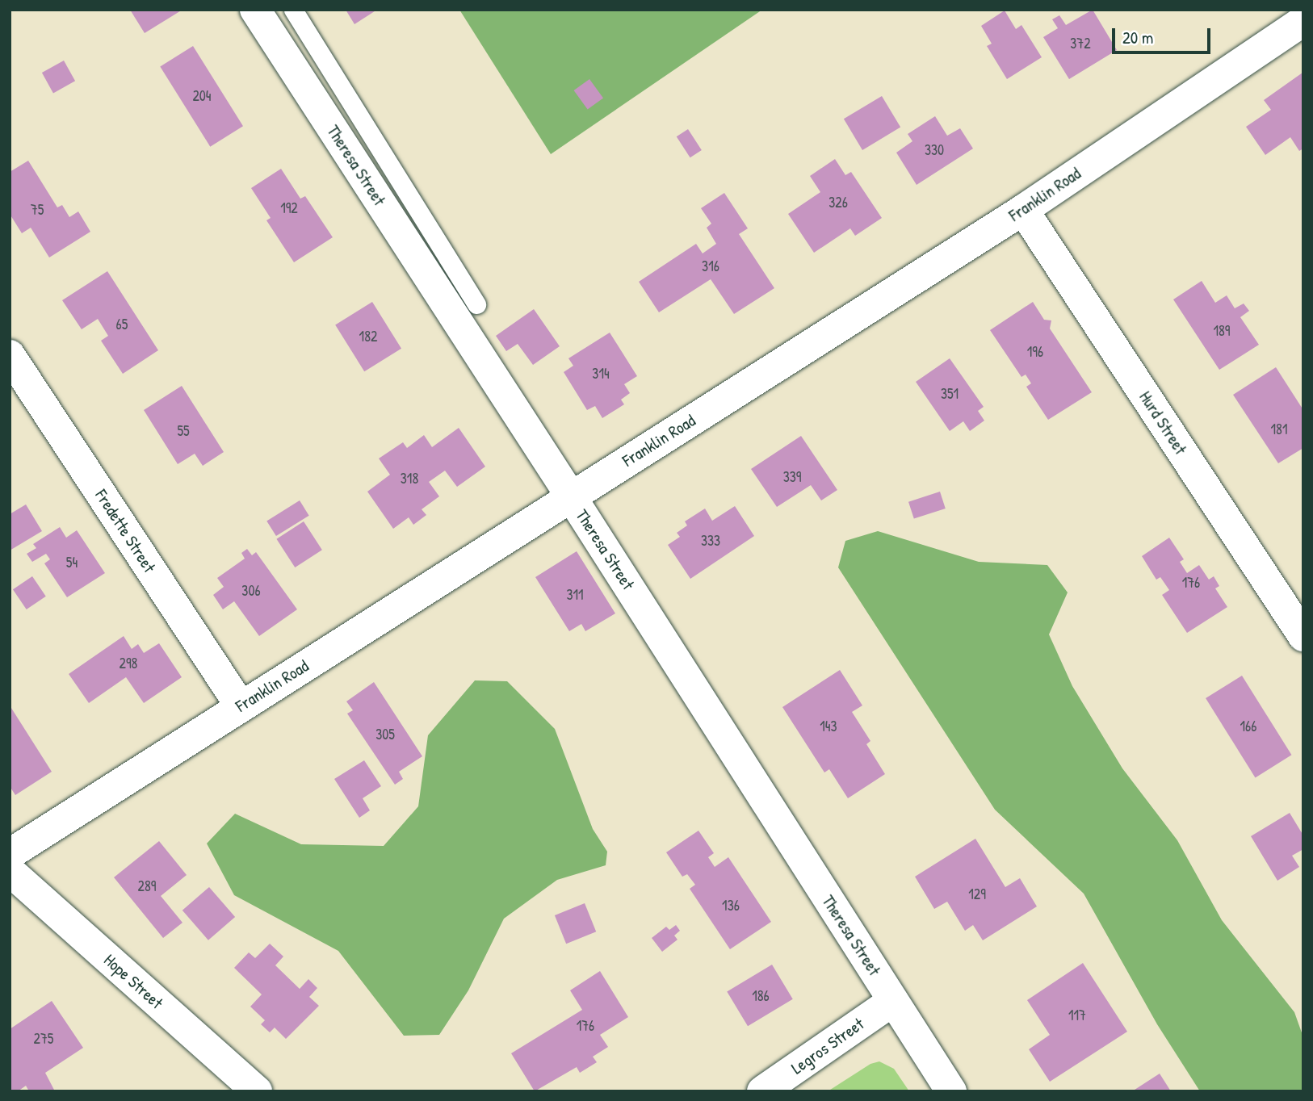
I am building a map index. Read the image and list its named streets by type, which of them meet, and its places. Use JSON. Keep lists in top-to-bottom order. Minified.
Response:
{"streets":{"street":["Theresa Street","Franklin Road","Hurd Street","Fredette Street","Hope Street","Legros Street"]},"crossings":[["Theresa Street","Franklin Road"],["Theresa Street","Legros Street"],["Franklin Road","Hurd Street"],["Franklin Road","Fredette Street"]],"house_numbers":["372","204","330","326","192","75","316","65","189","182","196","314","351","181","55","339","318","333","54","176","306","311","298","143","166","305","289","129","136","186","117","176","275"],"scale_bar":"20 m"}
